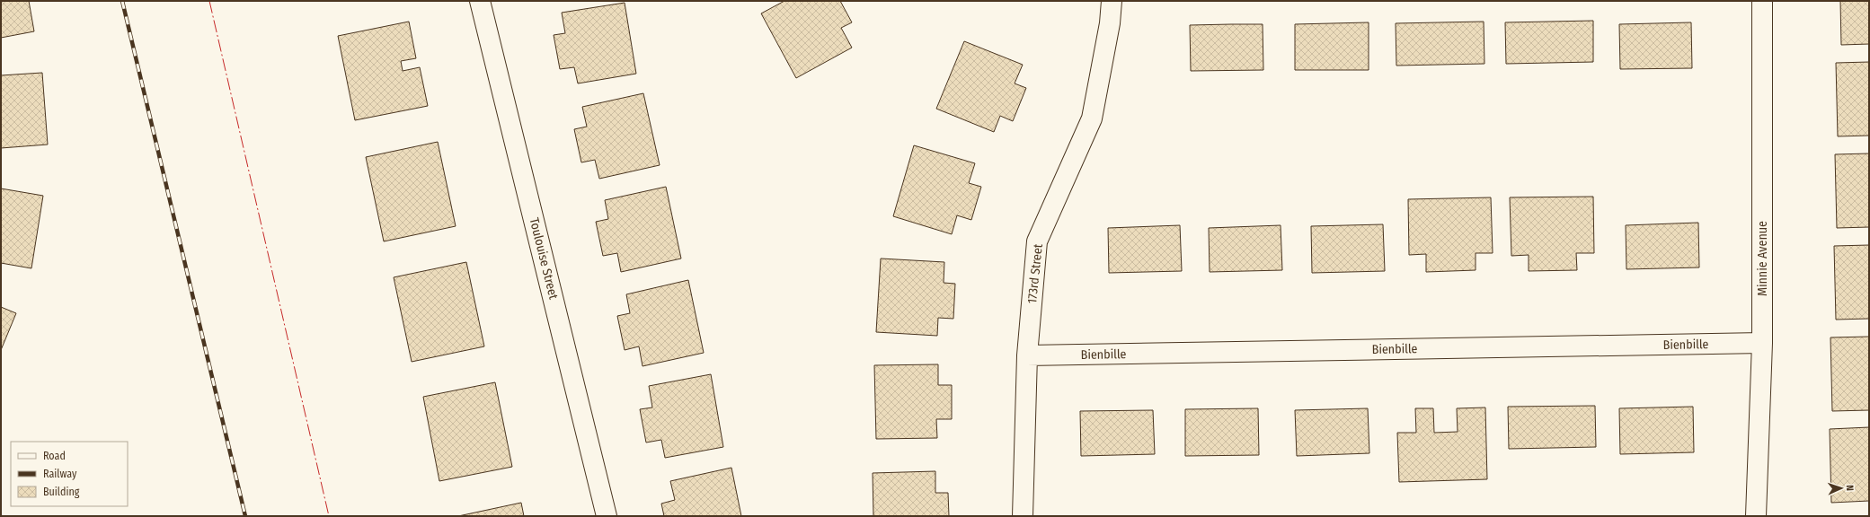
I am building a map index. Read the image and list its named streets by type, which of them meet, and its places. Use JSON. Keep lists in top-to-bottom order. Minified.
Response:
{"streets":{"street":["Toulouise Street","Minnie Avenue","173rd Street","Bienbille"]},"crossings":[["Minnie Avenue","Bienbille"],["173rd Street","Bienbille"]],"legend":["Road","Railway","Building"],"north":"right"}
